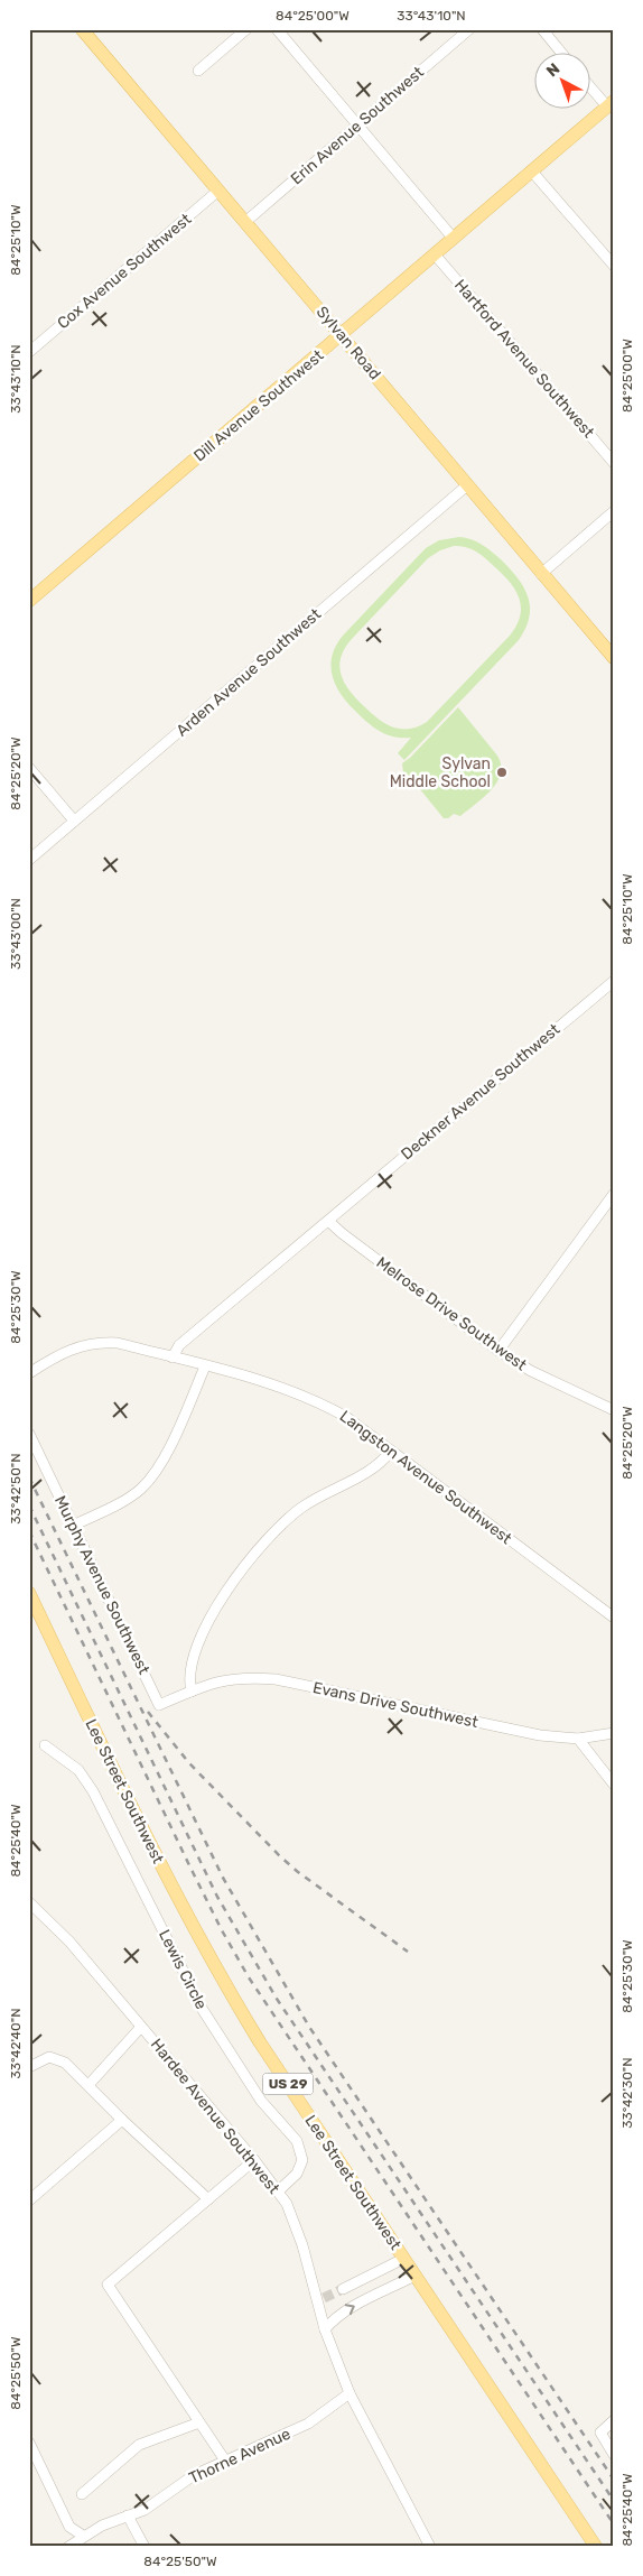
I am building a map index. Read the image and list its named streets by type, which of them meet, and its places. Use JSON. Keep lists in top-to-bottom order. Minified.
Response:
{"streets":{"main road":["Sylvan Road","Dill Avenue Southwest","Lee Street Southwest","US 29"],"street":["Erin Avenue Southwest","Cox Avenue Southwest","Hartford Avenue Southwest","Arden Avenue Southwest","Deckner Avenue Southwest","Melrose Drive Southwest","Langston Avenue Southwest","Murphy Avenue Southwest","Evans Drive Southwest","Lewis Circle","Hardee Avenue Southwest","Thorne Avenue"]},"crossings":[["Erin Avenue Southwest","Sylvan Road"],["Cox Avenue Southwest","Sylvan Road"],["Sylvan Road","Dill Avenue Southwest"],["Sylvan Road","Arden Avenue Southwest"],["Hartford Avenue Southwest","Dill Avenue Southwest"],["Deckner Avenue Southwest","Melrose Drive Southwest"],["Deckner Avenue Southwest","Langston Avenue Southwest"],["Murphy Avenue Southwest","Evans Drive Southwest"],["Lewis Circle","Hardee Avenue Southwest"],["Hardee Avenue Southwest","Thorne Avenue"]],"places":["Sylvan Middle School"],"north":"top left","coordinates":["84°25'00\"W","33°43'10\"N","84°25'10\"W","84°25'20\"W","33°43'00\"N","84°25'30\"W","33°42'50\"N","84°25'40\"W","33°42'40\"N","33°42'30\"N","84°25'50\"W"]}
